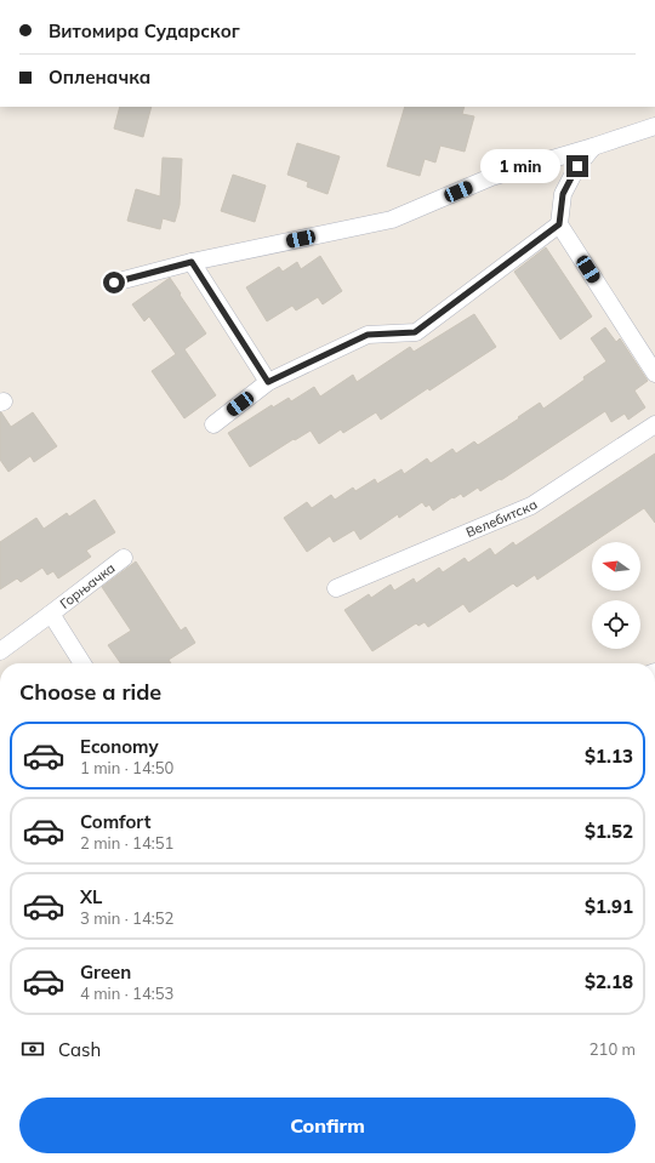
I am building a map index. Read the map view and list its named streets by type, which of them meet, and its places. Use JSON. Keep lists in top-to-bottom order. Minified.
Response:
{"streets":{"street":["Велебитска","Горњачка"]},"north":"left","page":{"banner":["Витомира Сударског","Опленачка"],"bubble":"1 min","heading":"Choose a ride","list":[{"name":"Economy","note":"1 min · 14:50","value":"$1.13"},{"name":"Comfort","note":"2 min · 14:51","value":"$1.52"},{"name":"XL","note":"3 min · 14:52","value":"$1.91"},{"name":"Green","note":"4 min · 14:53","value":"$2.18"}],"pay":["Cash","210 m"],"buttons":"Confirm"}}
